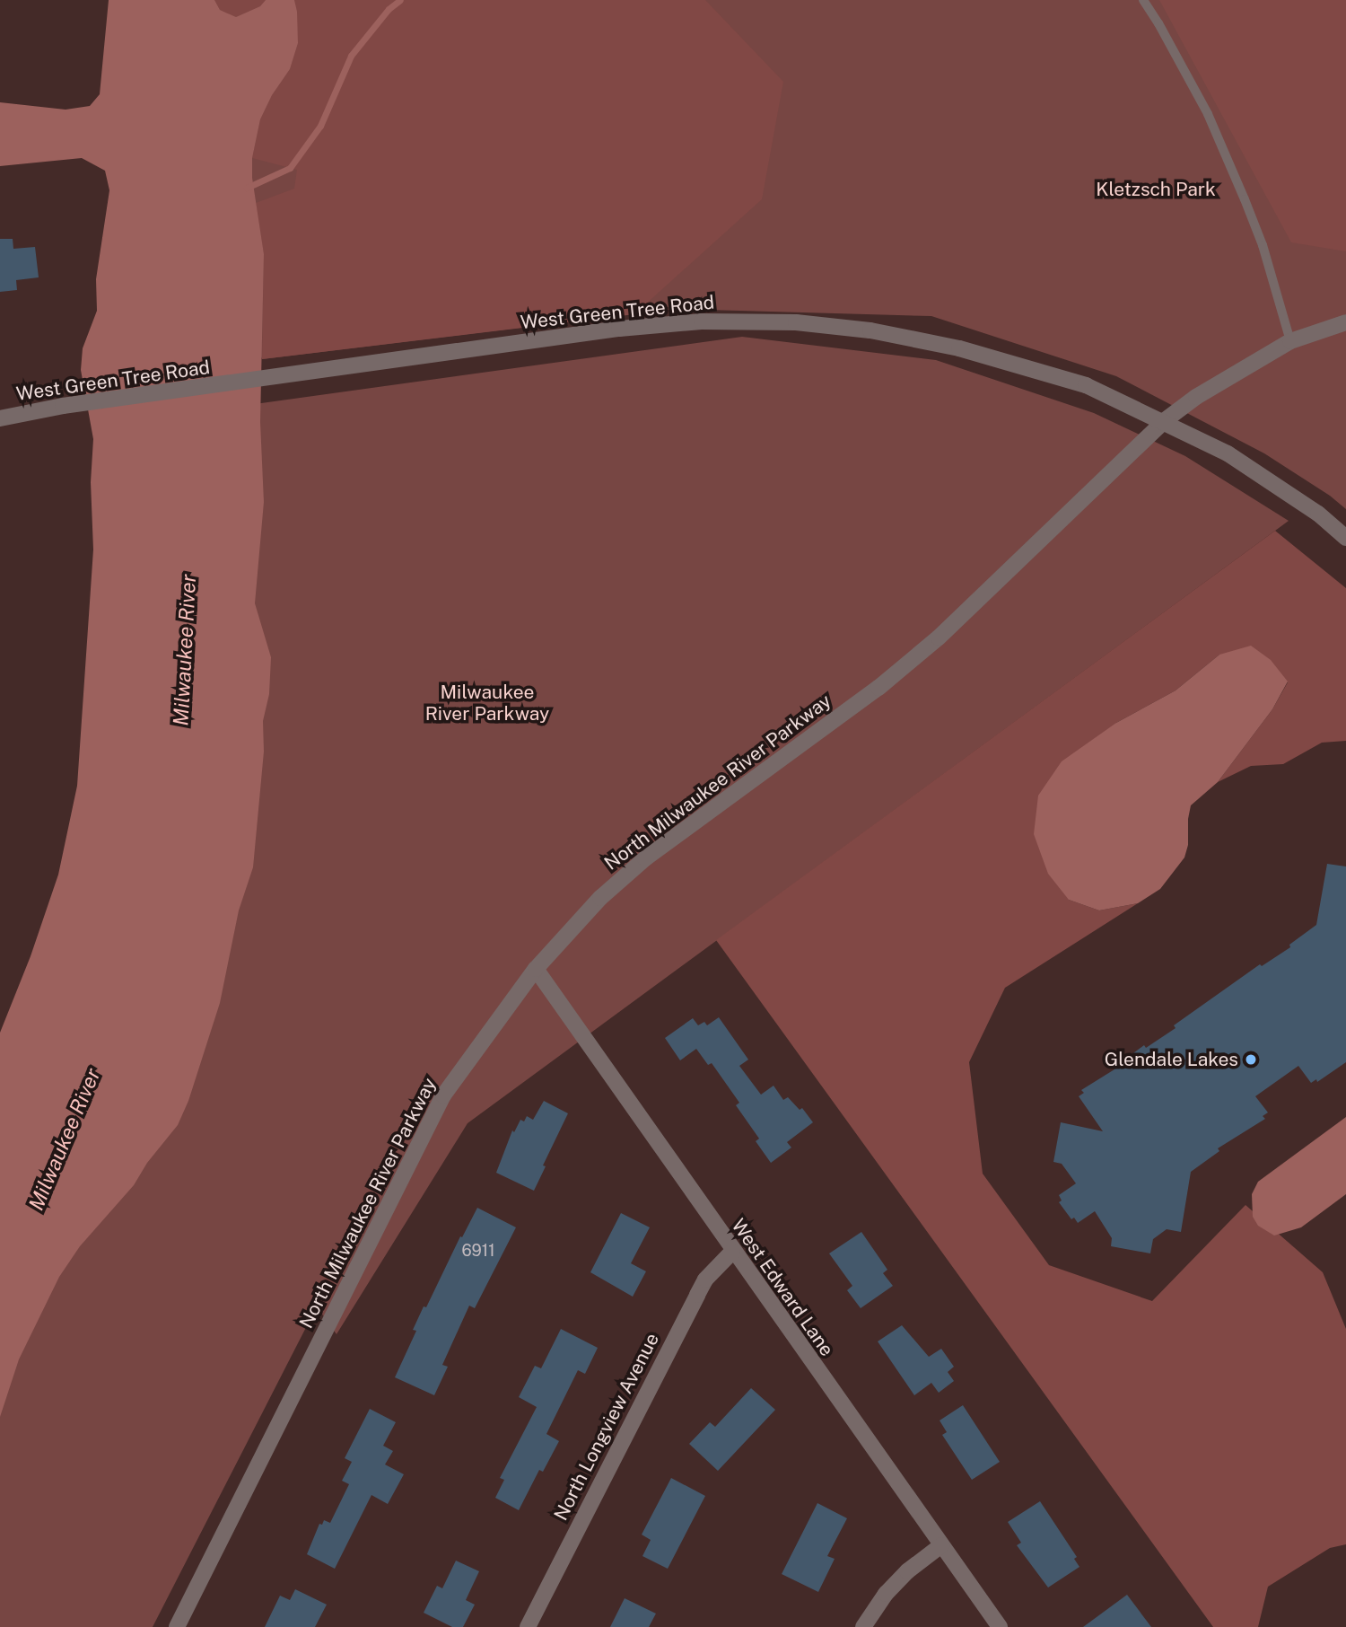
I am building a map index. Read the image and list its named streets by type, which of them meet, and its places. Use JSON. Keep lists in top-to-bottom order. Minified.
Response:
{"streets":{"street":["West Green Tree Road","North Milwaukee River Parkway","West Edward Lane","North Longview Avenue"]},"crossings":[["West Green Tree Road","North Milwaukee River Parkway"],["North Milwaukee River Parkway","West Edward Lane"],["West Edward Lane","North Longview Avenue"]],"water":["Milwaukee River"],"parks":["Kletzsch Park","Milwaukee River Parkway"],"places":["Glendale Lakes"],"house_numbers":["6911"]}
